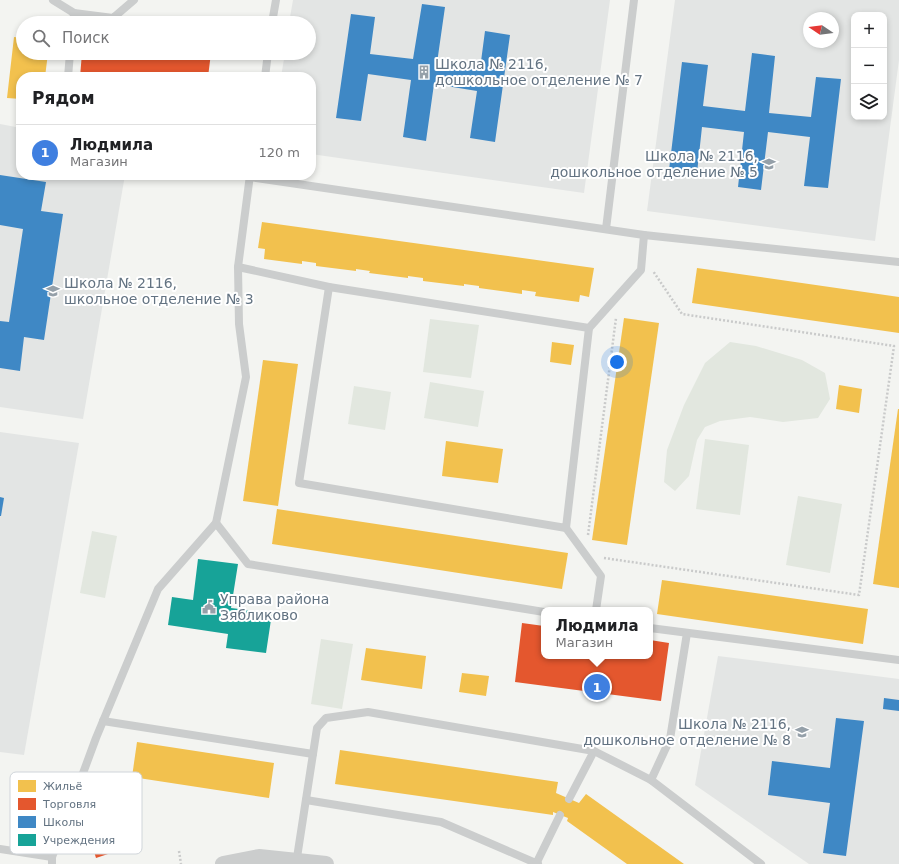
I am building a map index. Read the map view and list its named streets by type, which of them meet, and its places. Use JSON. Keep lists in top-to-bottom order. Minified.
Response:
{"places":{"building":["Школа № 2116, дошкольное отделение № 7"],"school or university":["Школа № 2116, дошкольное отделение № 5","Школа № 2116, школьное отделение № 3","Школа № 2116, дошкольное отделение № 8"],"public building":["Управа района Зябликово"]},"legend":["Жильё","Торговля","Школы","Учреждения"],"north":"left","page":{"map_buttons":["+","−"],"search":"Поиск","heading":"Рядом","list":[{"mark":"1","name":"Людмила","note":"Магазин","value":"120 m"}],"popup":["Людмила","Магазин"],"pins":"1"}}
